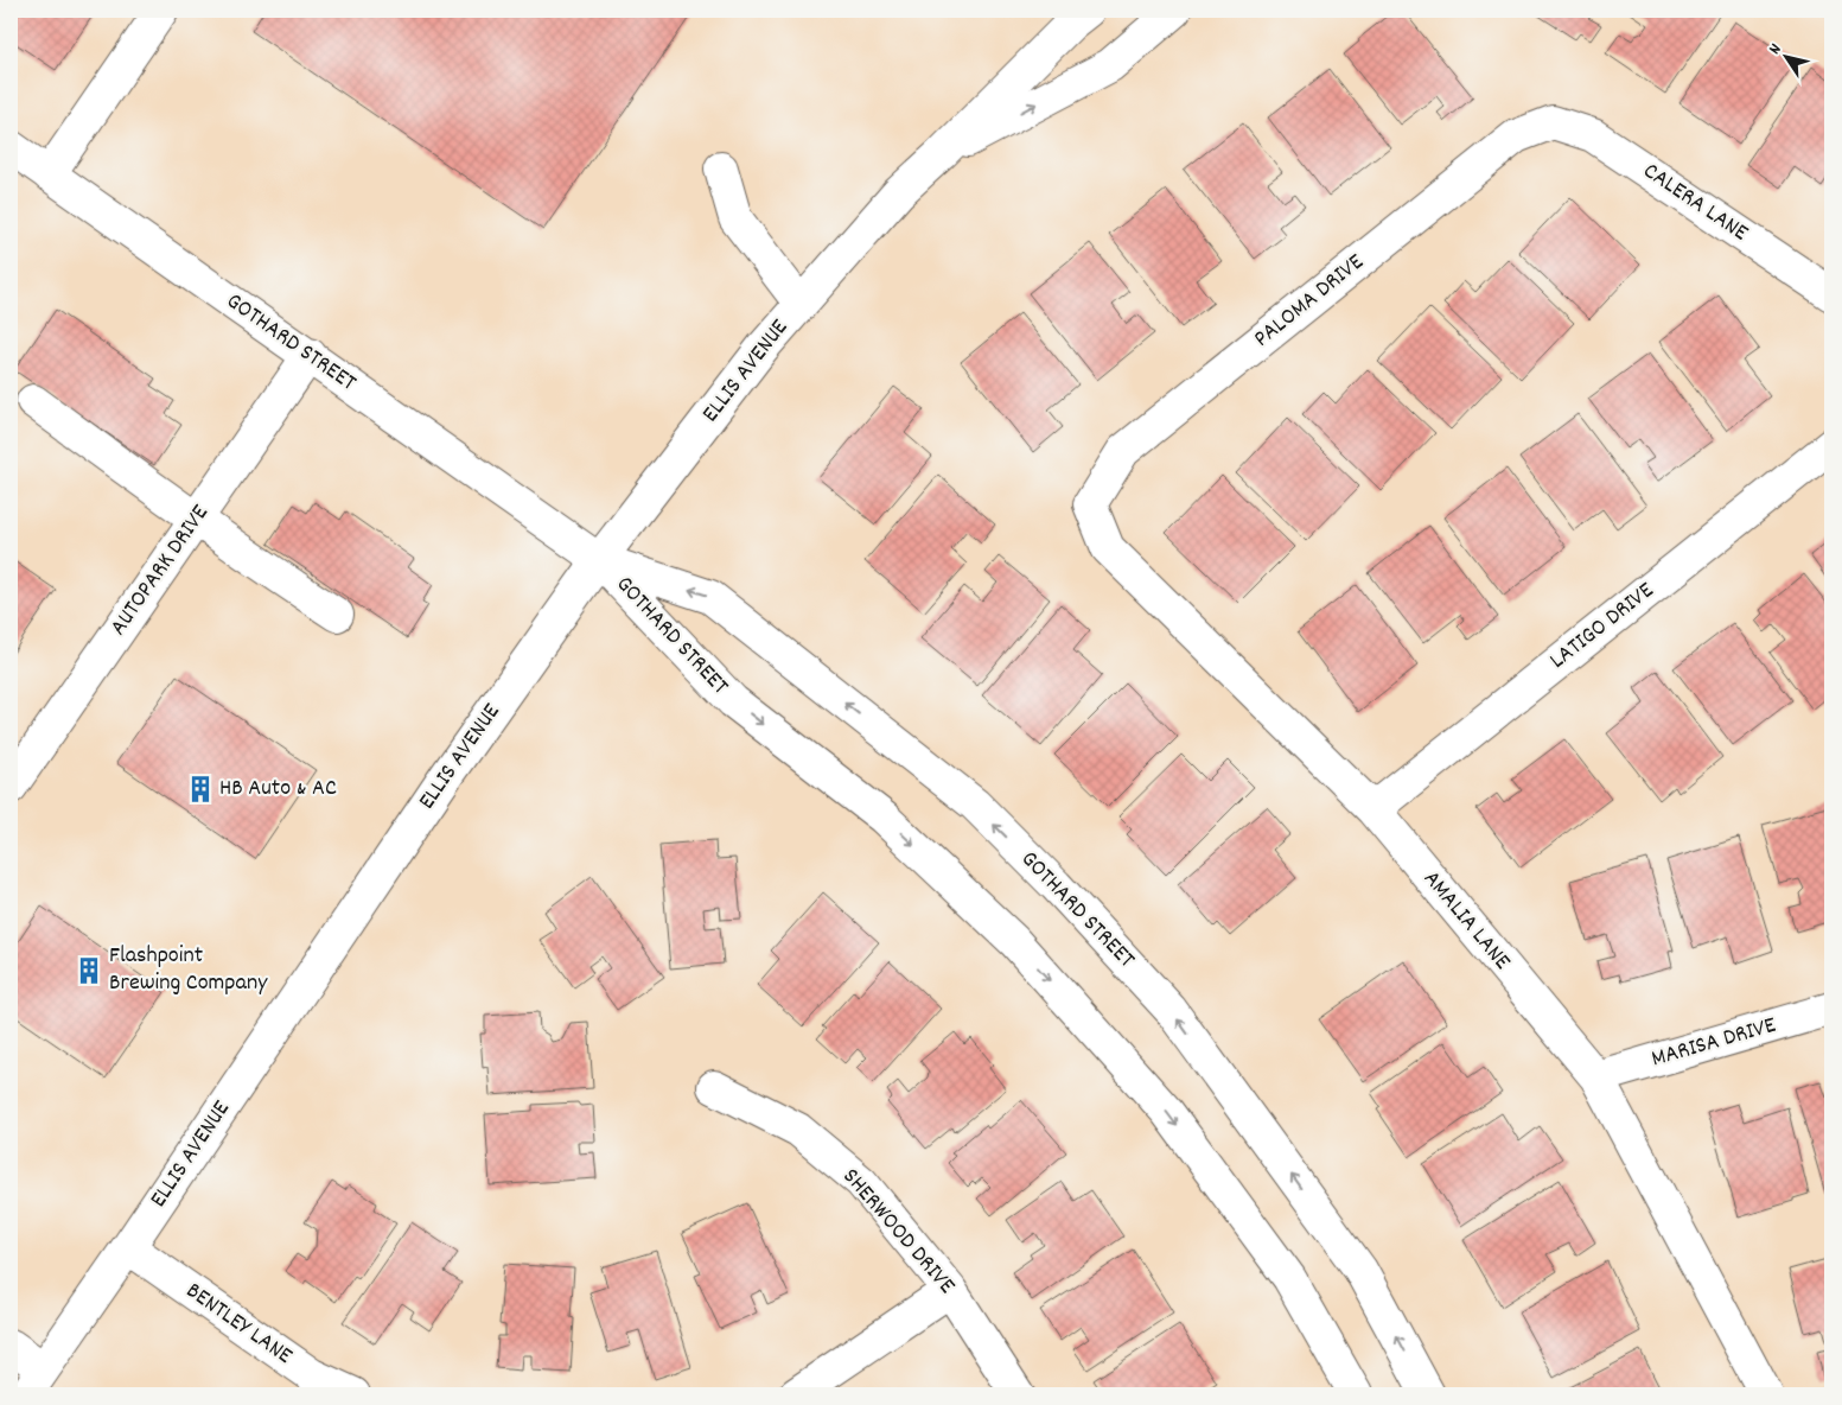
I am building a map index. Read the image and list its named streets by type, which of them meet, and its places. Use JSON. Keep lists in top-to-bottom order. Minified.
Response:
{"streets":{"street":["CALERA LANE","PALOMA DRIVE","GOTHARD STREET","ELLIS AVENUE","AUTOPARK DRIVE","LATIGO DRIVE","AMALIA LANE","MARISA DRIVE","SHERWOOD DRIVE","BENTLEY LANE"]},"crossings":[["CALERA LANE","PALOMA DRIVE"],["PALOMA DRIVE","AMALIA LANE"],["GOTHARD STREET","ELLIS AVENUE"],["GOTHARD STREET","AUTOPARK DRIVE"],["ELLIS AVENUE","BENTLEY LANE"],["LATIGO DRIVE","AMALIA LANE"],["AMALIA LANE","MARISA DRIVE"]],"places":{"building":["HB Auto & AC","Flashpoint Brewing Company"]},"north":"top left"}
